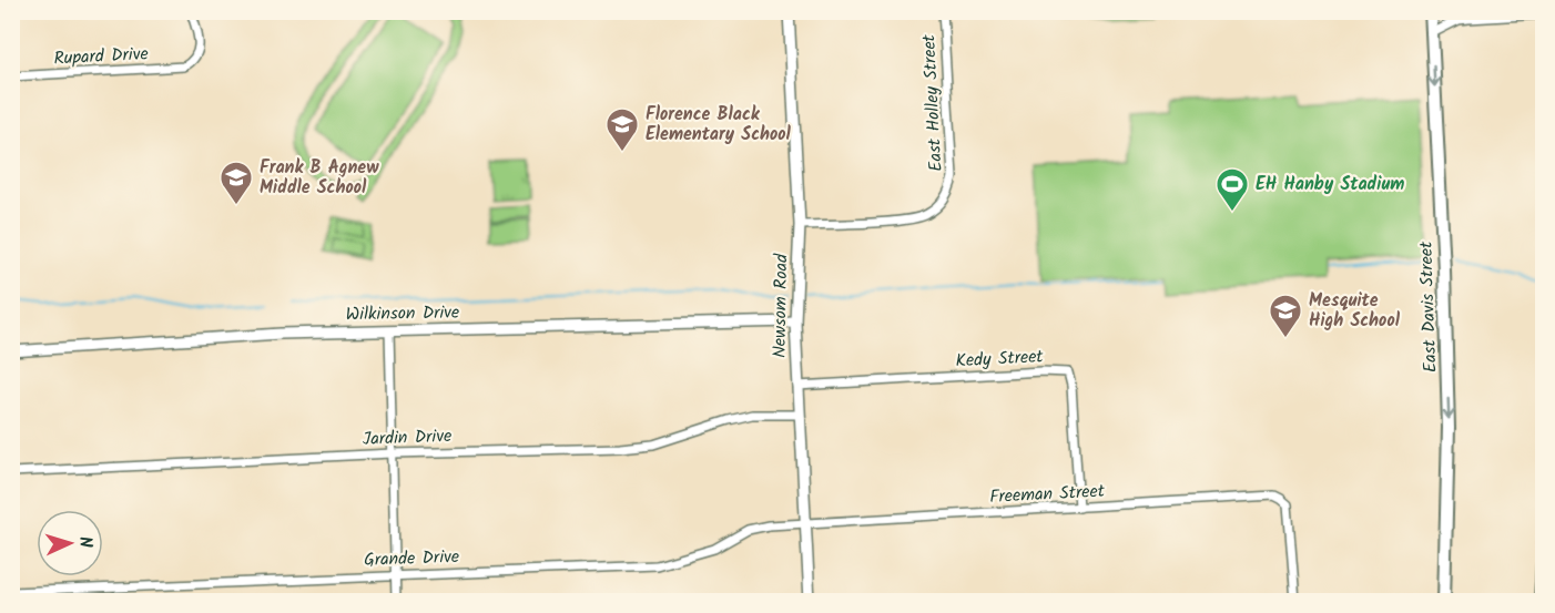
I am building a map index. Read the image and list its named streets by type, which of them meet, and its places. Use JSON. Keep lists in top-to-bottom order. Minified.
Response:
{"streets":{"main road":["East Davis Street"],"street":["Rupard Drive","East Holley Street","Newsom Road","Wilkinson Drive","Kedy Street","Jardin Drive","Freeman Street","Grande Drive"]},"crossings":[["East Holley Street","Newsom Road"],["Newsom Road","Wilkinson Drive"],["Newsom Road","Kedy Street"],["Newsom Road","Jardin Drive"],["Newsom Road","Freeman Street"],["Newsom Road","Grande Drive"],["Kedy Street","Freeman Street"],["Freeman Street","Grande Drive"]],"one_way":["East Davis Street"],"places":{"school or university":["Florence Black Elementary School","Frank B Agnew Middle School","Mesquite High School"],"sports":["EH Hanby Stadium"]},"north":"right"}
